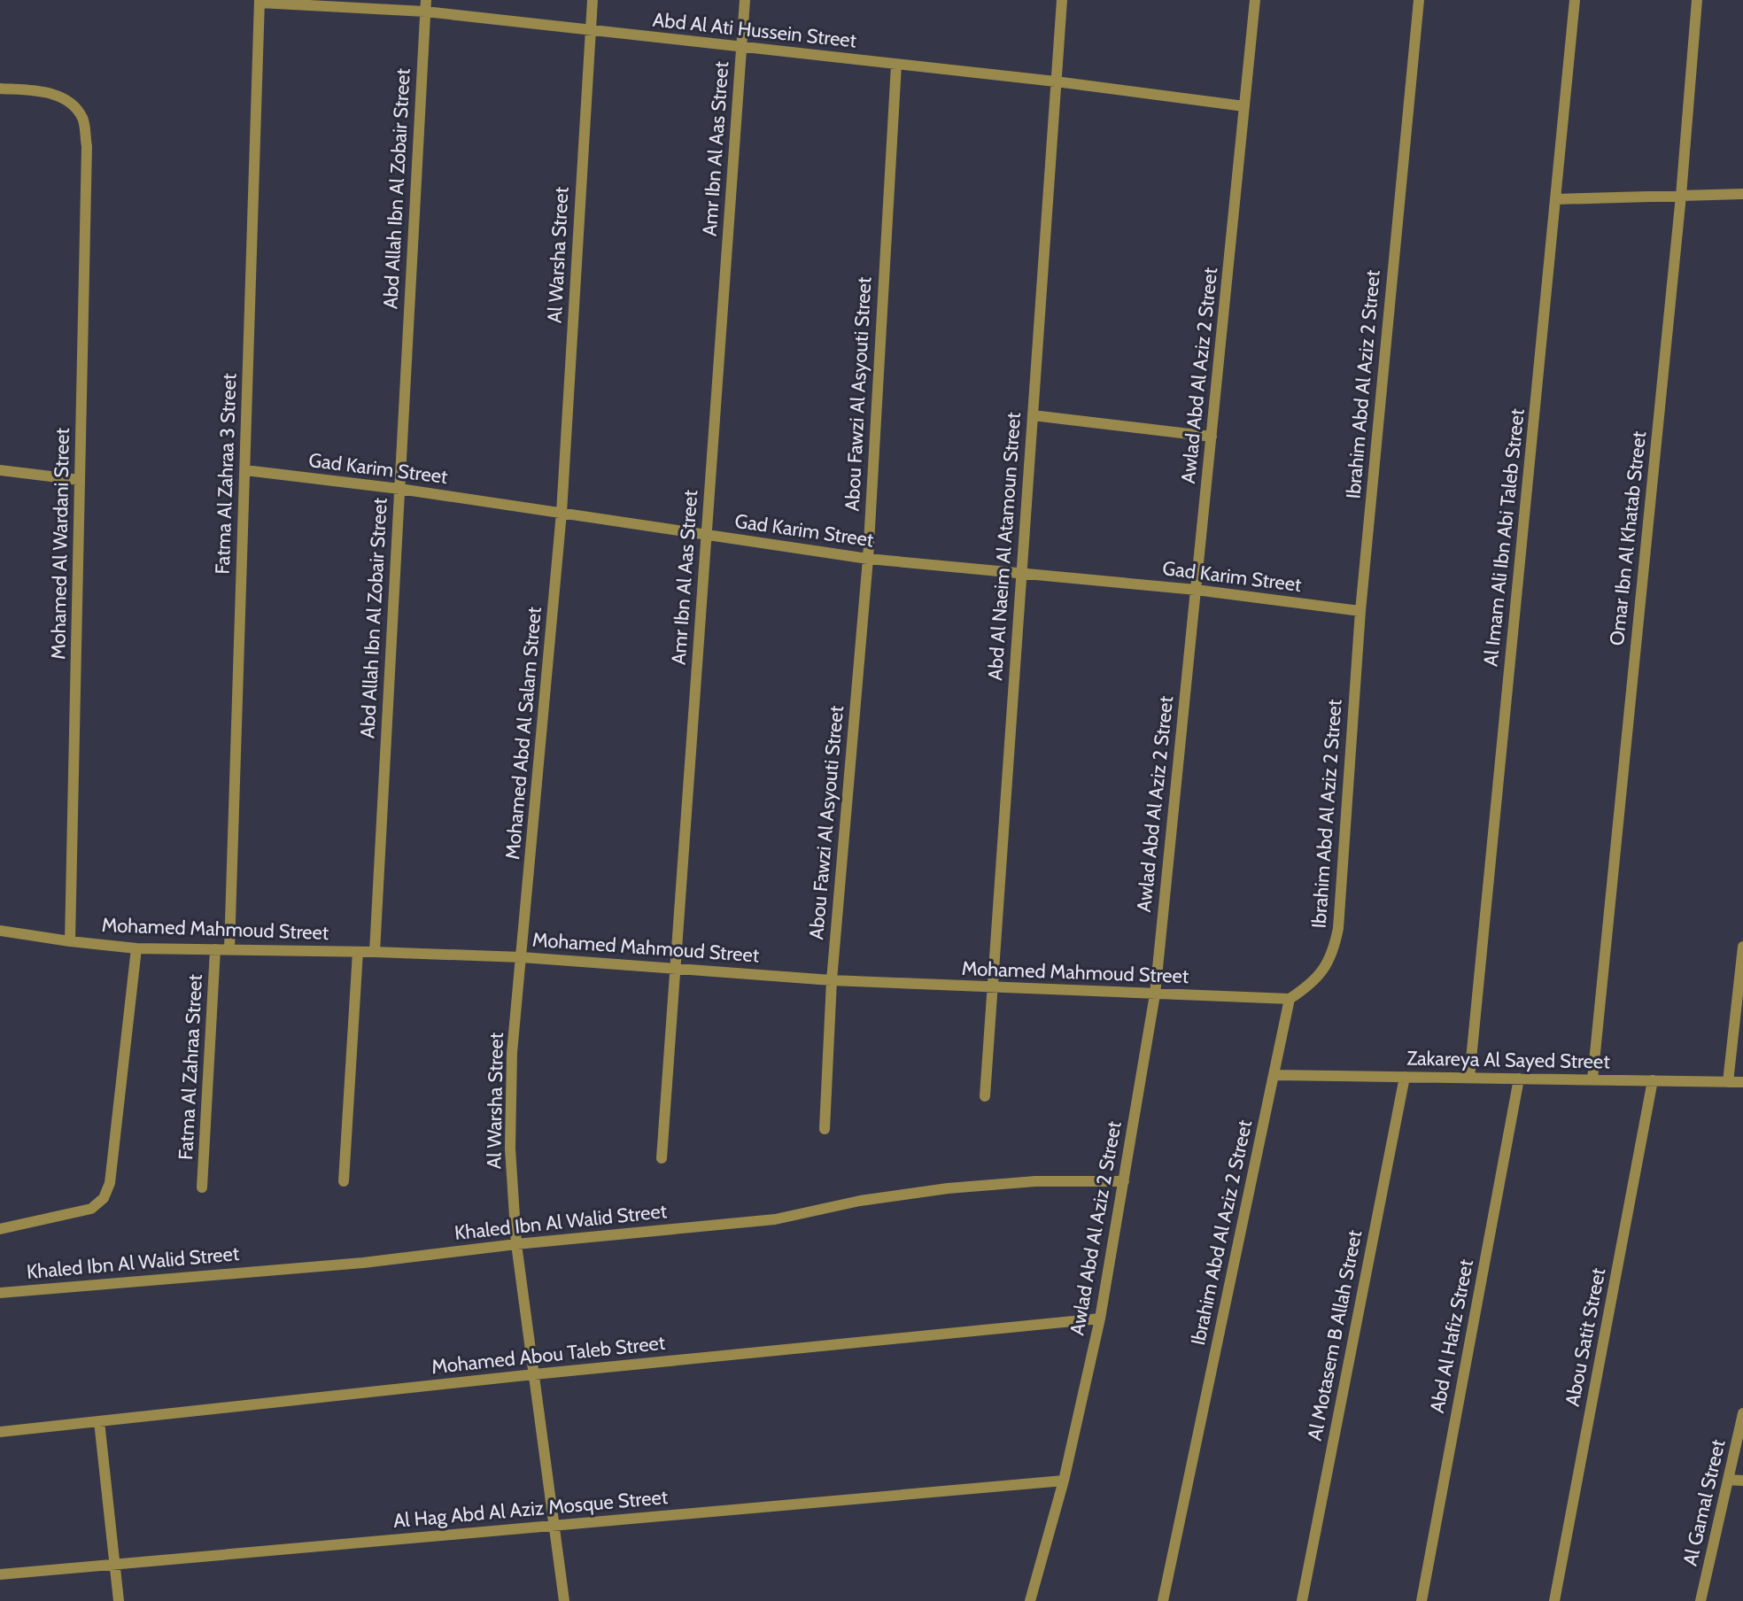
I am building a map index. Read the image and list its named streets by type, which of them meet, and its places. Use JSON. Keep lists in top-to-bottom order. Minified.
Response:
{"streets":{"street":["Abd Al Ati Hussein Street","Amr Ibn Al Aas Street","Abd Allah Ibn Al Zobair Street","Al Warsha Street","Awlad Abd Al Aziz 2 Street","Ibrahim Abd Al Aziz 2 Street","Abou Fawzi Al Asyouti Street","Gad Karim Street","Fatma Al Zahraa 3 Street","Al Imam Ali Ibn Abi Taleb Street","Omar Ibn Al Khatab Street","Mohamed Al Wardani Street","Abd Al Naeim Al Atamoun Street","Mohamed Abd Al Salam Street","Mohamed Mahmoud Street","Zakareya Al Sayed Street","Fatma Al Zahraa Street","Khaled Ibn Al Walid Street","Al Motasem B Allah Street","Abd Al Hafiz Street","Abou Satit Street","Mohamed Abou Taleb Street","Al Gamal Street","Al Hag Abd Al Aziz Mosque Street"]},"crossings":[["Abd Al Ati Hussein Street","Amr Ibn Al Aas Street"],["Abd Al Ati Hussein Street","Abd Allah Ibn Al Zobair Street"],["Abd Al Ati Hussein Street","Al Warsha Street"],["Abd Al Ati Hussein Street","Awlad Abd Al Aziz 2 Street"],["Abd Al Ati Hussein Street","Abou Fawzi Al Asyouti Street"],["Abd Al Ati Hussein Street","Fatma Al Zahraa 3 Street"],["Abd Al Ati Hussein Street","Abd Al Naeim Al Atamoun Street"],["Amr Ibn Al Aas Street","Gad Karim Street"],["Amr Ibn Al Aas Street","Mohamed Mahmoud Street"],["Abd Allah Ibn Al Zobair Street","Gad Karim Street"],["Abd Allah Ibn Al Zobair Street","Mohamed Mahmoud Street"],["Al Warsha Street","Gad Karim Street"],["Al Warsha Street","Mohamed Abd Al Salam Street"],["Al Warsha Street","Mohamed Mahmoud Street"],["Al Warsha Street","Khaled Ibn Al Walid Street"],["Al Warsha Street","Mohamed Abou Taleb Street"],["Al Warsha Street","Al Hag Abd Al Aziz Mosque Street"],["Awlad Abd Al Aziz 2 Street","Gad Karim Street"],["Awlad Abd Al Aziz 2 Street","Mohamed Mahmoud Street"],["Awlad Abd Al Aziz 2 Street","Khaled Ibn Al Walid Street"],["Awlad Abd Al Aziz 2 Street","Mohamed Abou Taleb Street"],["Awlad Abd Al Aziz 2 Street","Al Hag Abd Al Aziz Mosque Street"],["Ibrahim Abd Al Aziz 2 Street","Gad Karim Street"],["Ibrahim Abd Al Aziz 2 Street","Mohamed Mahmoud Street"],["Ibrahim Abd Al Aziz 2 Street","Zakareya Al Sayed Street"],["Abou Fawzi Al Asyouti Street","Gad Karim Street"],["Abou Fawzi Al Asyouti Street","Mohamed Mahmoud Street"],["Gad Karim Street","Fatma Al Zahraa 3 Street"],["Gad Karim Street","Abd Al Naeim Al Atamoun Street"],["Gad Karim Street","Mohamed Abd Al Salam Street"],["Fatma Al Zahraa 3 Street","Mohamed Mahmoud Street"],["Al Imam Ali Ibn Abi Taleb Street","Zakareya Al Sayed Street"],["Omar Ibn Al Khatab Street","Zakareya Al Sayed Street"],["Mohamed Al Wardani Street","Mohamed Mahmoud Street"],["Abd Al Naeim Al Atamoun Street","Mohamed Mahmoud Street"],["Mohamed Abd Al Salam Street","Mohamed Mahmoud Street"],["Mohamed Mahmoud Street","Fatma Al Zahraa Street"],["Zakareya Al Sayed Street","Al Motasem B Allah Street"],["Zakareya Al Sayed Street","Abd Al Hafiz Street"],["Zakareya Al Sayed Street","Abou Satit Street"]]}
